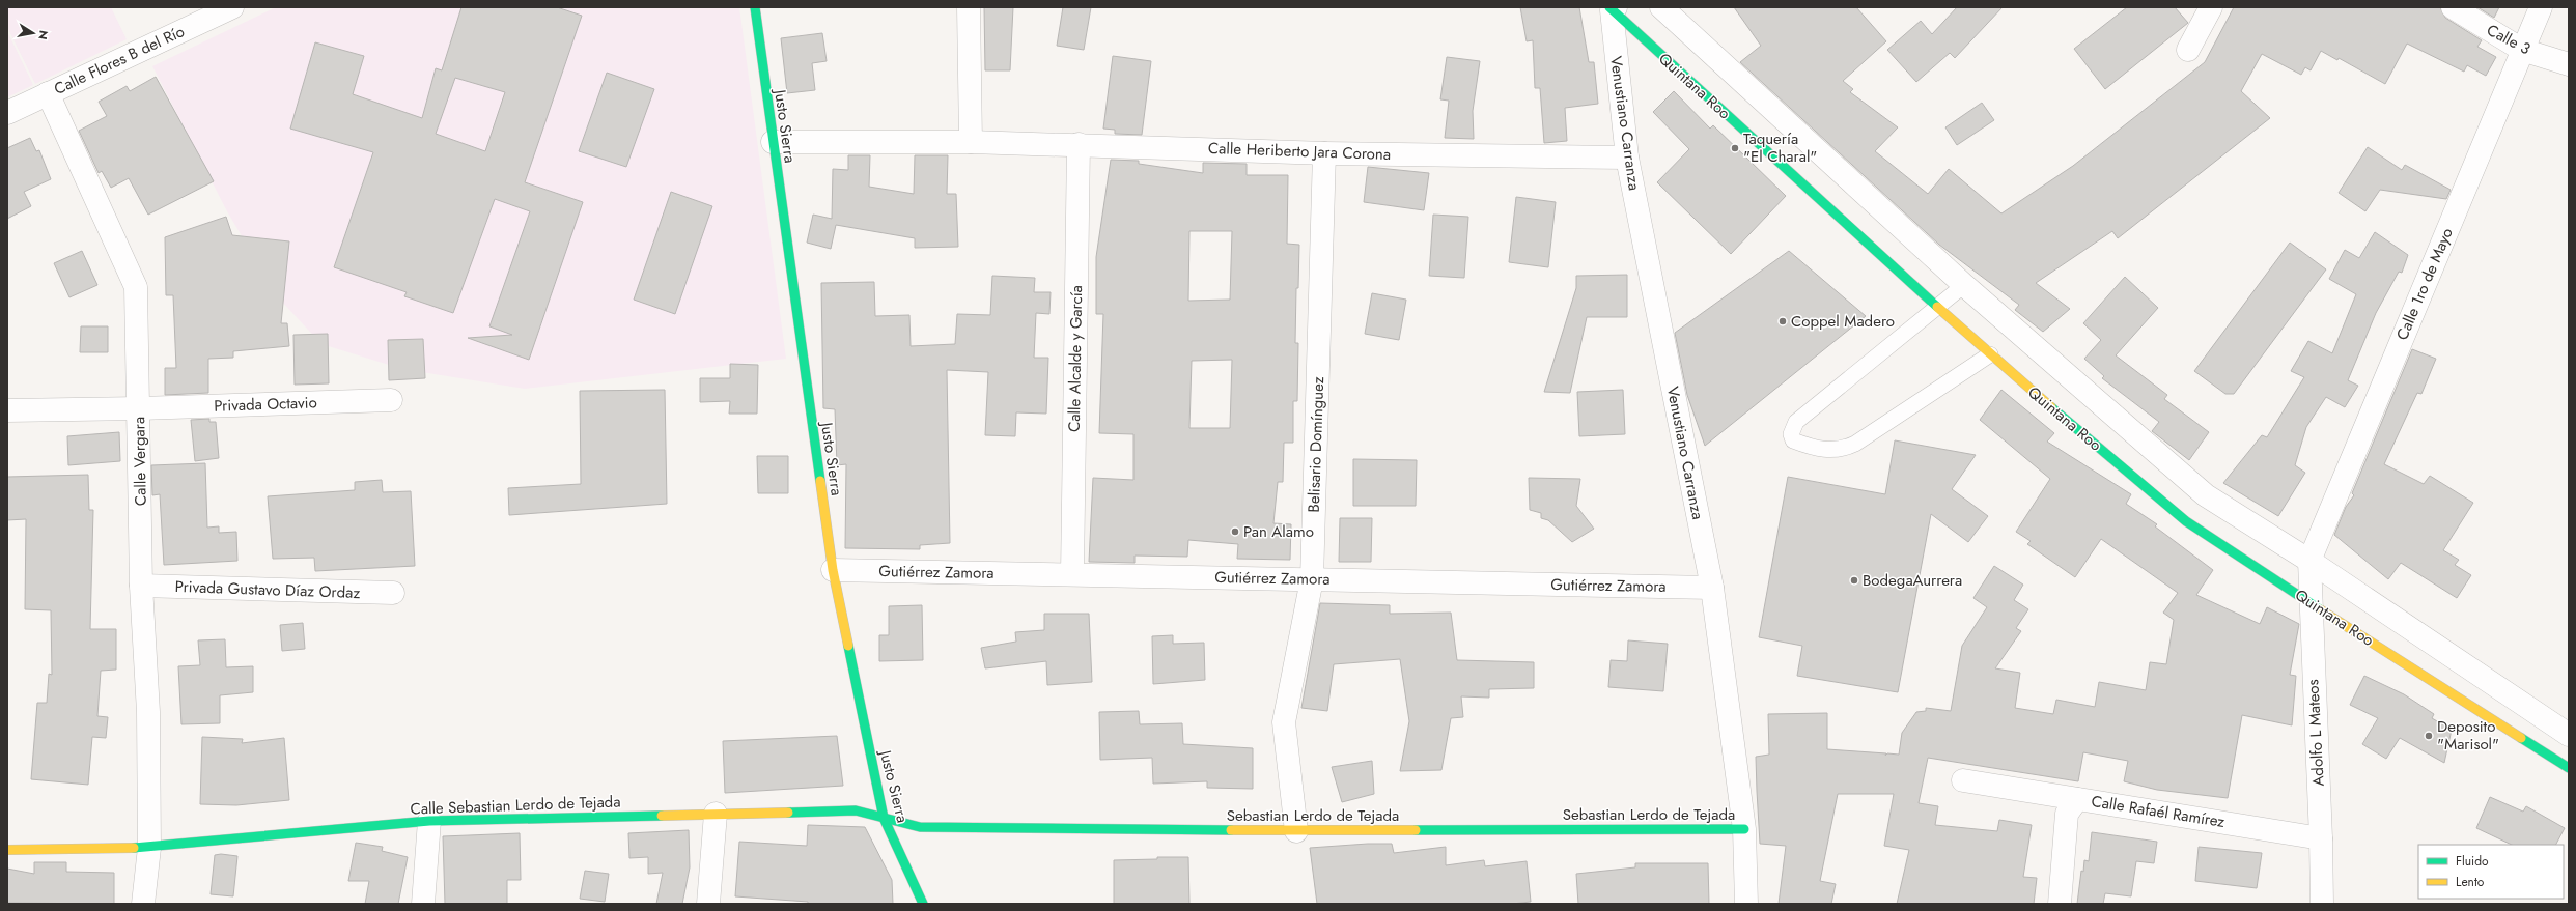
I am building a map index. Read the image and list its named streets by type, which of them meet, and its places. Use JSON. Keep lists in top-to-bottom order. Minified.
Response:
{"streets":{"street":["Calle 3","Calle Flores B del Río","Quintana Roo","Venustiano Carranza","Justo Sierra","Calle Heriberto Jara Corona","Calle 1ro de Mayo","Calle Alcalde y García","Privada Octavio","Belisario Domínguez","Calle Vergara","Gutiérrez Zamora","Privada Gustavo Díaz Ordaz","Adolfo L Mateos","Calle Sebastian Lerdo de Tejada","Calle Rafaél Ramírez","Sebastian Lerdo de Tejada"]},"crossings":[["Calle 3","Calle 1ro de Mayo"],["Calle Flores B del Río","Calle Vergara"],["Quintana Roo","Venustiano Carranza"],["Quintana Roo","Calle 1ro de Mayo"],["Quintana Roo","Adolfo L Mateos"],["Venustiano Carranza","Calle Heriberto Jara Corona"],["Venustiano Carranza","Gutiérrez Zamora"],["Venustiano Carranza","Sebastian Lerdo de Tejada"],["Justo Sierra","Calle Heriberto Jara Corona"],["Justo Sierra","Gutiérrez Zamora"],["Justo Sierra","Calle Sebastian Lerdo de Tejada"],["Justo Sierra","Sebastian Lerdo de Tejada"],["Calle Heriberto Jara Corona","Calle Alcalde y García"],["Calle Heriberto Jara Corona","Belisario Domínguez"],["Calle 1ro de Mayo","Adolfo L Mateos"],["Calle Alcalde y García","Gutiérrez Zamora"],["Privada Octavio","Calle Vergara"],["Belisario Domínguez","Gutiérrez Zamora"],["Belisario Domínguez","Sebastian Lerdo de Tejada"],["Calle Vergara","Privada Gustavo Díaz Ordaz"],["Calle Vergara","Calle Sebastian Lerdo de Tejada"],["Adolfo L Mateos","Calle Rafaél Ramírez"],["Calle Sebastian Lerdo de Tejada","Sebastian Lerdo de Tejada"]],"places":["Taquería \"El Charal\"","Coppel Madero","Pan Alamo","BodegaAurrera","Deposito \"Marisol\""],"legend":["Fluido","Lento"],"north":"right"}
